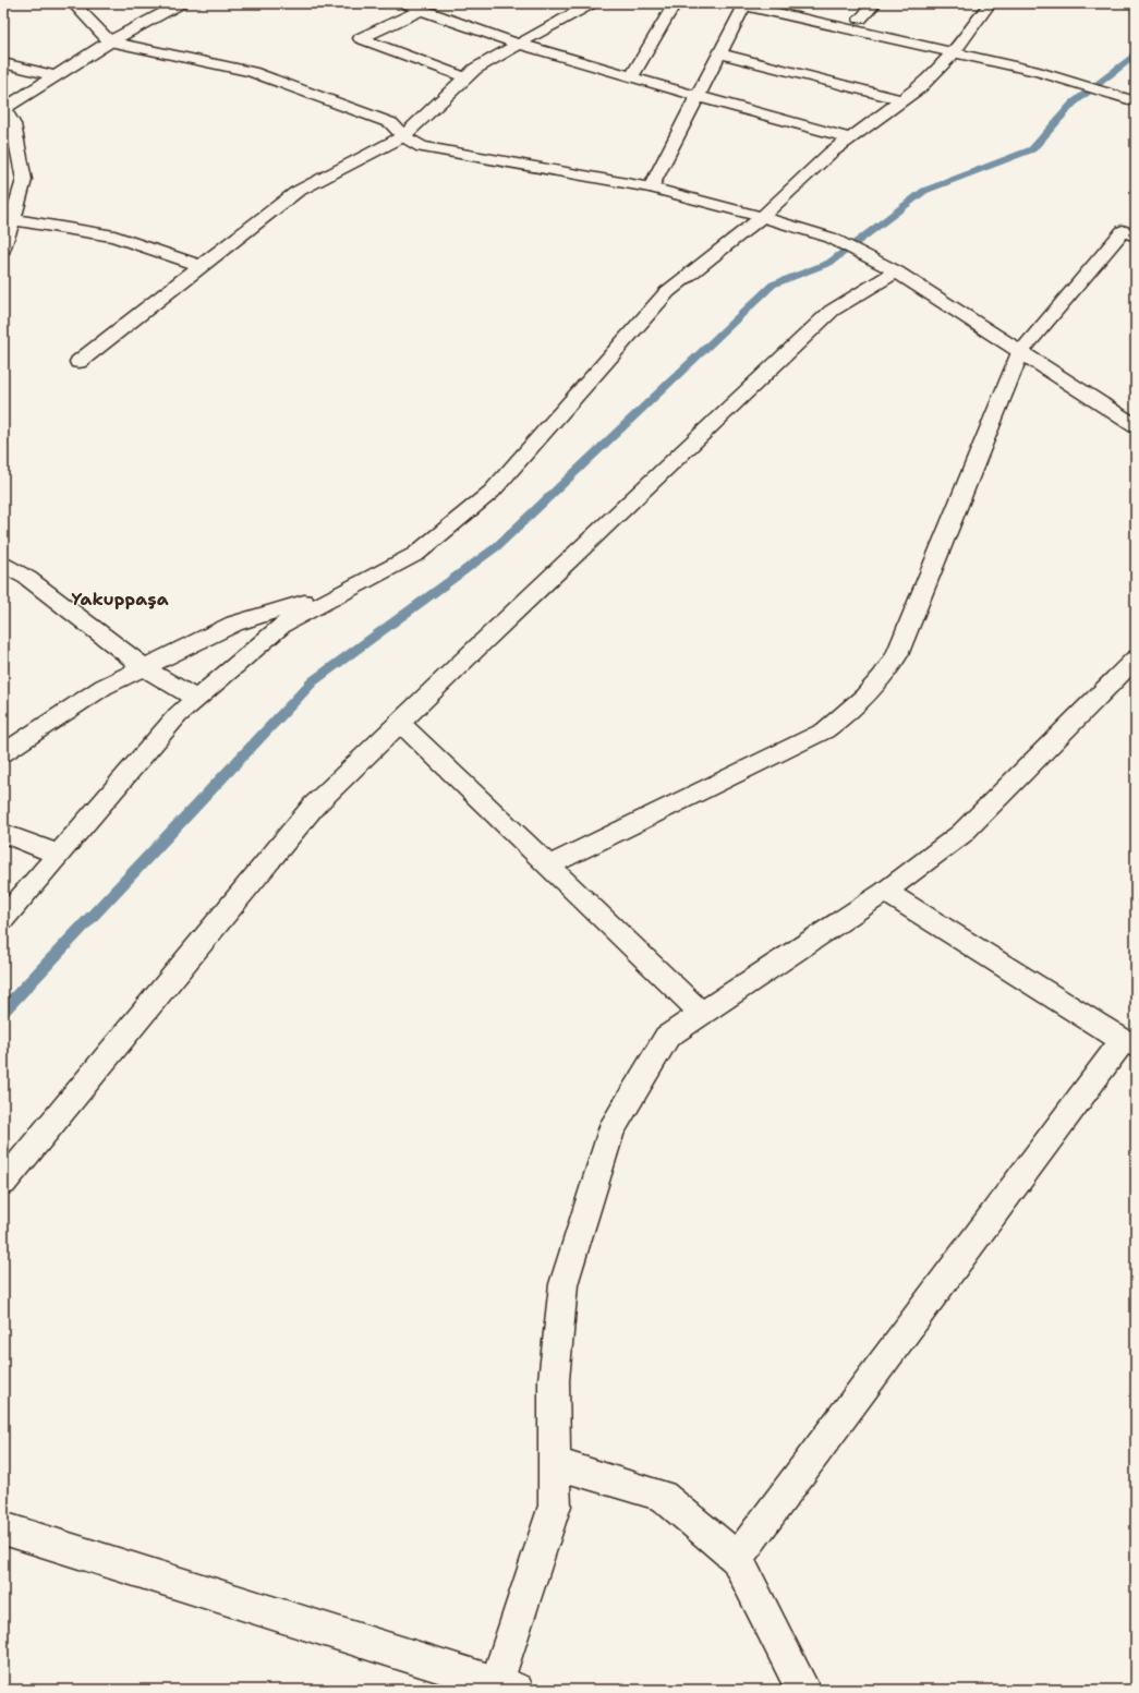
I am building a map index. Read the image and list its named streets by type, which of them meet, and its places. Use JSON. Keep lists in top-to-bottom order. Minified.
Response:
{"districts":["Yakuppaşa"]}
